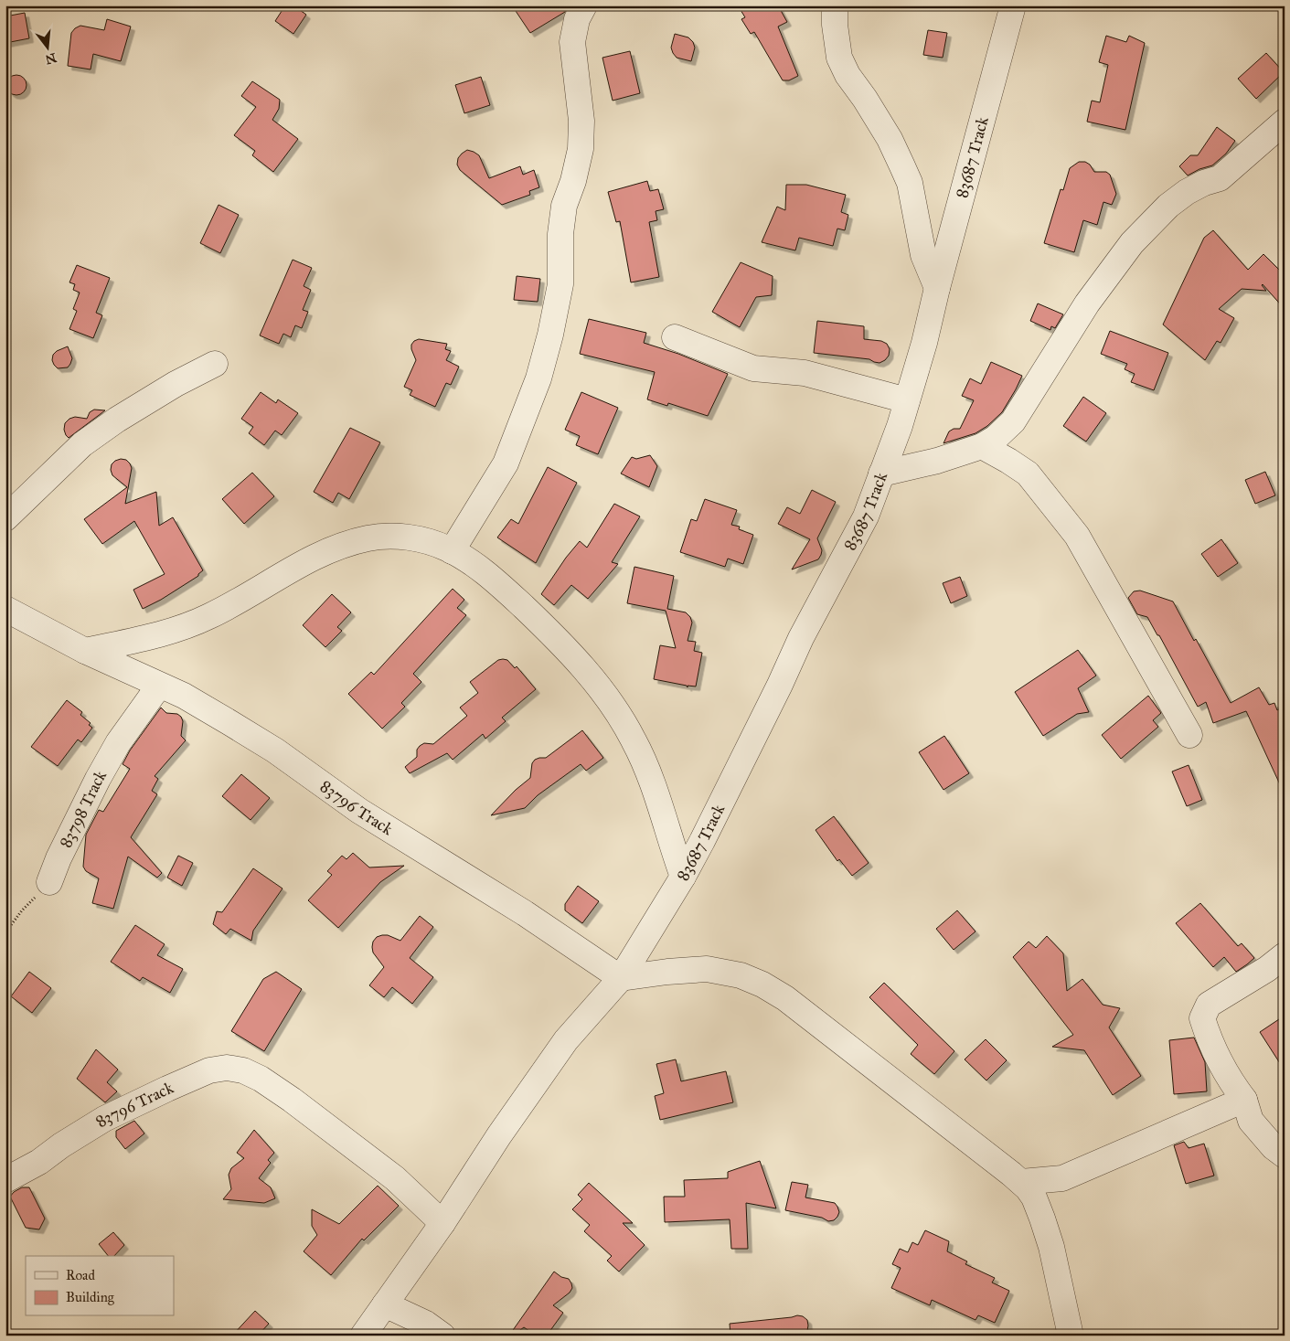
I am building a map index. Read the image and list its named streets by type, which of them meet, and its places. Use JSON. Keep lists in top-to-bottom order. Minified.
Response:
{"streets":{"street":["83687 Track","83796 Track","83798 Track"]},"crossings":[["83687 Track","83796 Track"],["83796 Track","83798 Track"]],"legend":["Road","Building"],"north":"bottom"}
